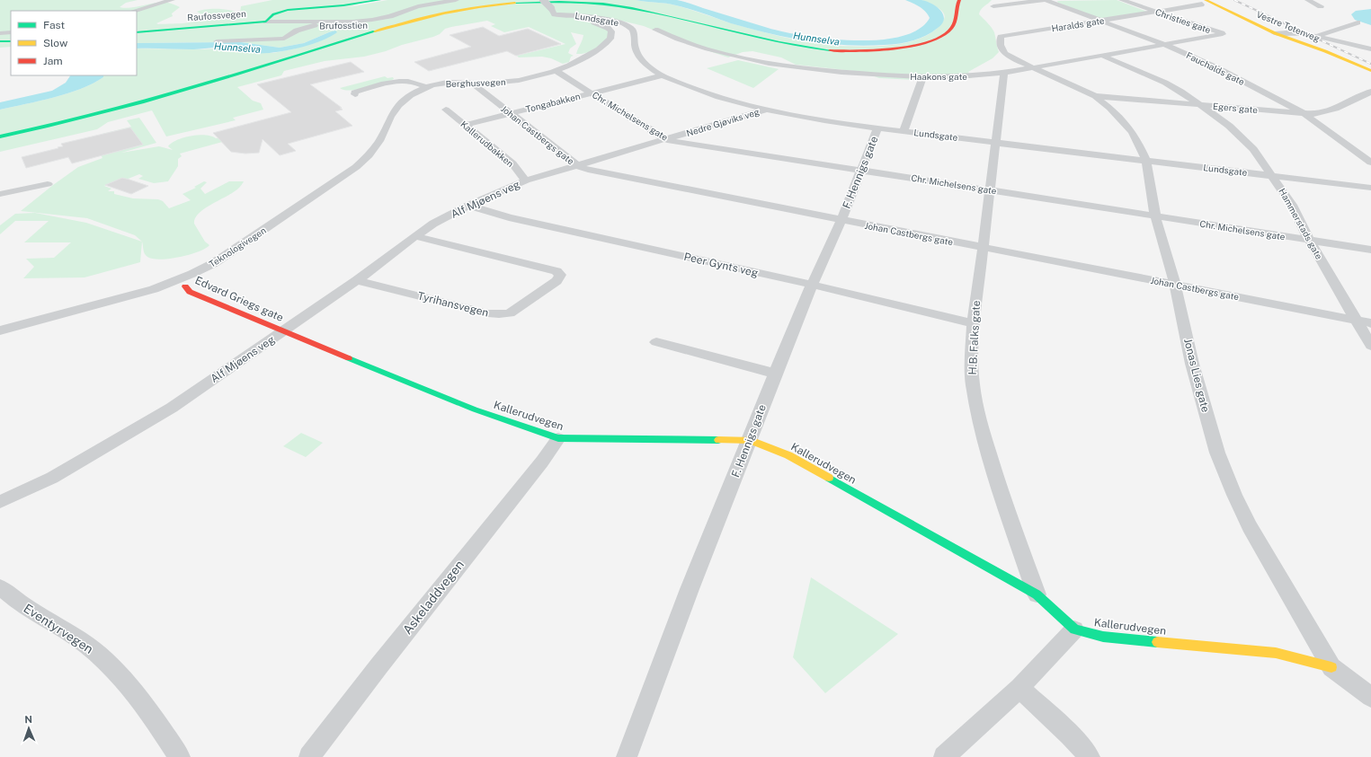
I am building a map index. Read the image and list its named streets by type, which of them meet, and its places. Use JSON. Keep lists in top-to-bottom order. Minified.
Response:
{"streets":{"main road":["Raufossvegen","Vestre Totenveg","Edvard Griegs gate","Kallerudvegen"],"street":["Lundsgate","Christies gate","Haralds gate","Brufosstien","Fauchalds gate","Haakons gate","Berghusvegen","Tongabakken","Egers gate","Chr. Michelsens gate","Nedre Gjøviks veg","Johan Castbergs gate","Kallerudbakken","F. Hennigs gate","Alf Mjøens veg","Hammerstads gate","Teknologivegen","Peer Gynts veg","Tyrihansvegen","H.B. Falks gate","Jonas Lies gate","Askeladdvegen","Eventyrvegen"]},"crossings":[["Raufossvegen","Brufosstien"],["Lundsgate","Berghusvegen"],["Lundsgate","Tongabakken"],["Lundsgate","Nedre Gjøviks veg"],["Lundsgate","F. Hennigs gate"],["Lundsgate","Hammerstads gate"],["Lundsgate","H.B. Falks gate"],["Lundsgate","Jonas Lies gate"],["Christies gate","Haralds gate"],["Christies gate","Haakons gate"],["Haralds gate","Vestre Totenveg"],["Haralds gate","Fauchalds gate"],["Haralds gate","Haakons gate"],["Haralds gate","Jonas Lies gate"],["Fauchalds gate","Haakons gate"],["Fauchalds gate","Egers gate"],["Haakons gate","Hammerstads gate"],["Haakons gate","H.B. Falks gate"],["Haakons gate","Jonas Lies gate"],["Berghusvegen","Chr. Michelsens gate"],["Berghusvegen","Johan Castbergs gate"],["Berghusvegen","Teknologivegen"],["Tongabakken","Chr. Michelsens gate"],["Tongabakken","Johan Castbergs gate"],["Tongabakken","Kallerudbakken"],["Egers gate","Hammerstads gate"],["Egers gate","Jonas Lies gate"],["Chr. Michelsens gate","Nedre Gjøviks veg"],["Chr. Michelsens gate","F. Hennigs gate"],["Chr. Michelsens gate","Hammerstads gate"],["Chr. Michelsens gate","H.B. Falks gate"],["Chr. Michelsens gate","Jonas Lies gate"],["Nedre Gjøviks veg","Johan Castbergs gate"],["Nedre Gjøviks veg","Alf Mjøens veg"],["Johan Castbergs gate","F. Hennigs gate"],["Johan Castbergs gate","Alf Mjøens veg"],["Johan Castbergs gate","Hammerstads gate"],["Johan Castbergs gate","H.B. Falks gate"],["Johan Castbergs gate","Jonas Lies gate"],["Kallerudbakken","Alf Mjøens veg"],["F. Hennigs gate","Peer Gynts veg"],["F. Hennigs gate","Kallerudvegen"],["Alf Mjøens veg","Peer Gynts veg"],["Alf Mjøens veg","Edvard Griegs gate"],["Alf Mjøens veg","Tyrihansvegen"],["Alf Mjøens veg","Kallerudvegen"],["Peer Gynts veg","H.B. Falks gate"],["Edvard Griegs gate","Kallerudvegen"],["H.B. Falks gate","Kallerudvegen"],["Jonas Lies gate","Kallerudvegen"],["Kallerudvegen","Askeladdvegen"]],"water":["Hunnselva"],"legend":["Fast","Slow","Jam"],"north":"top"}
